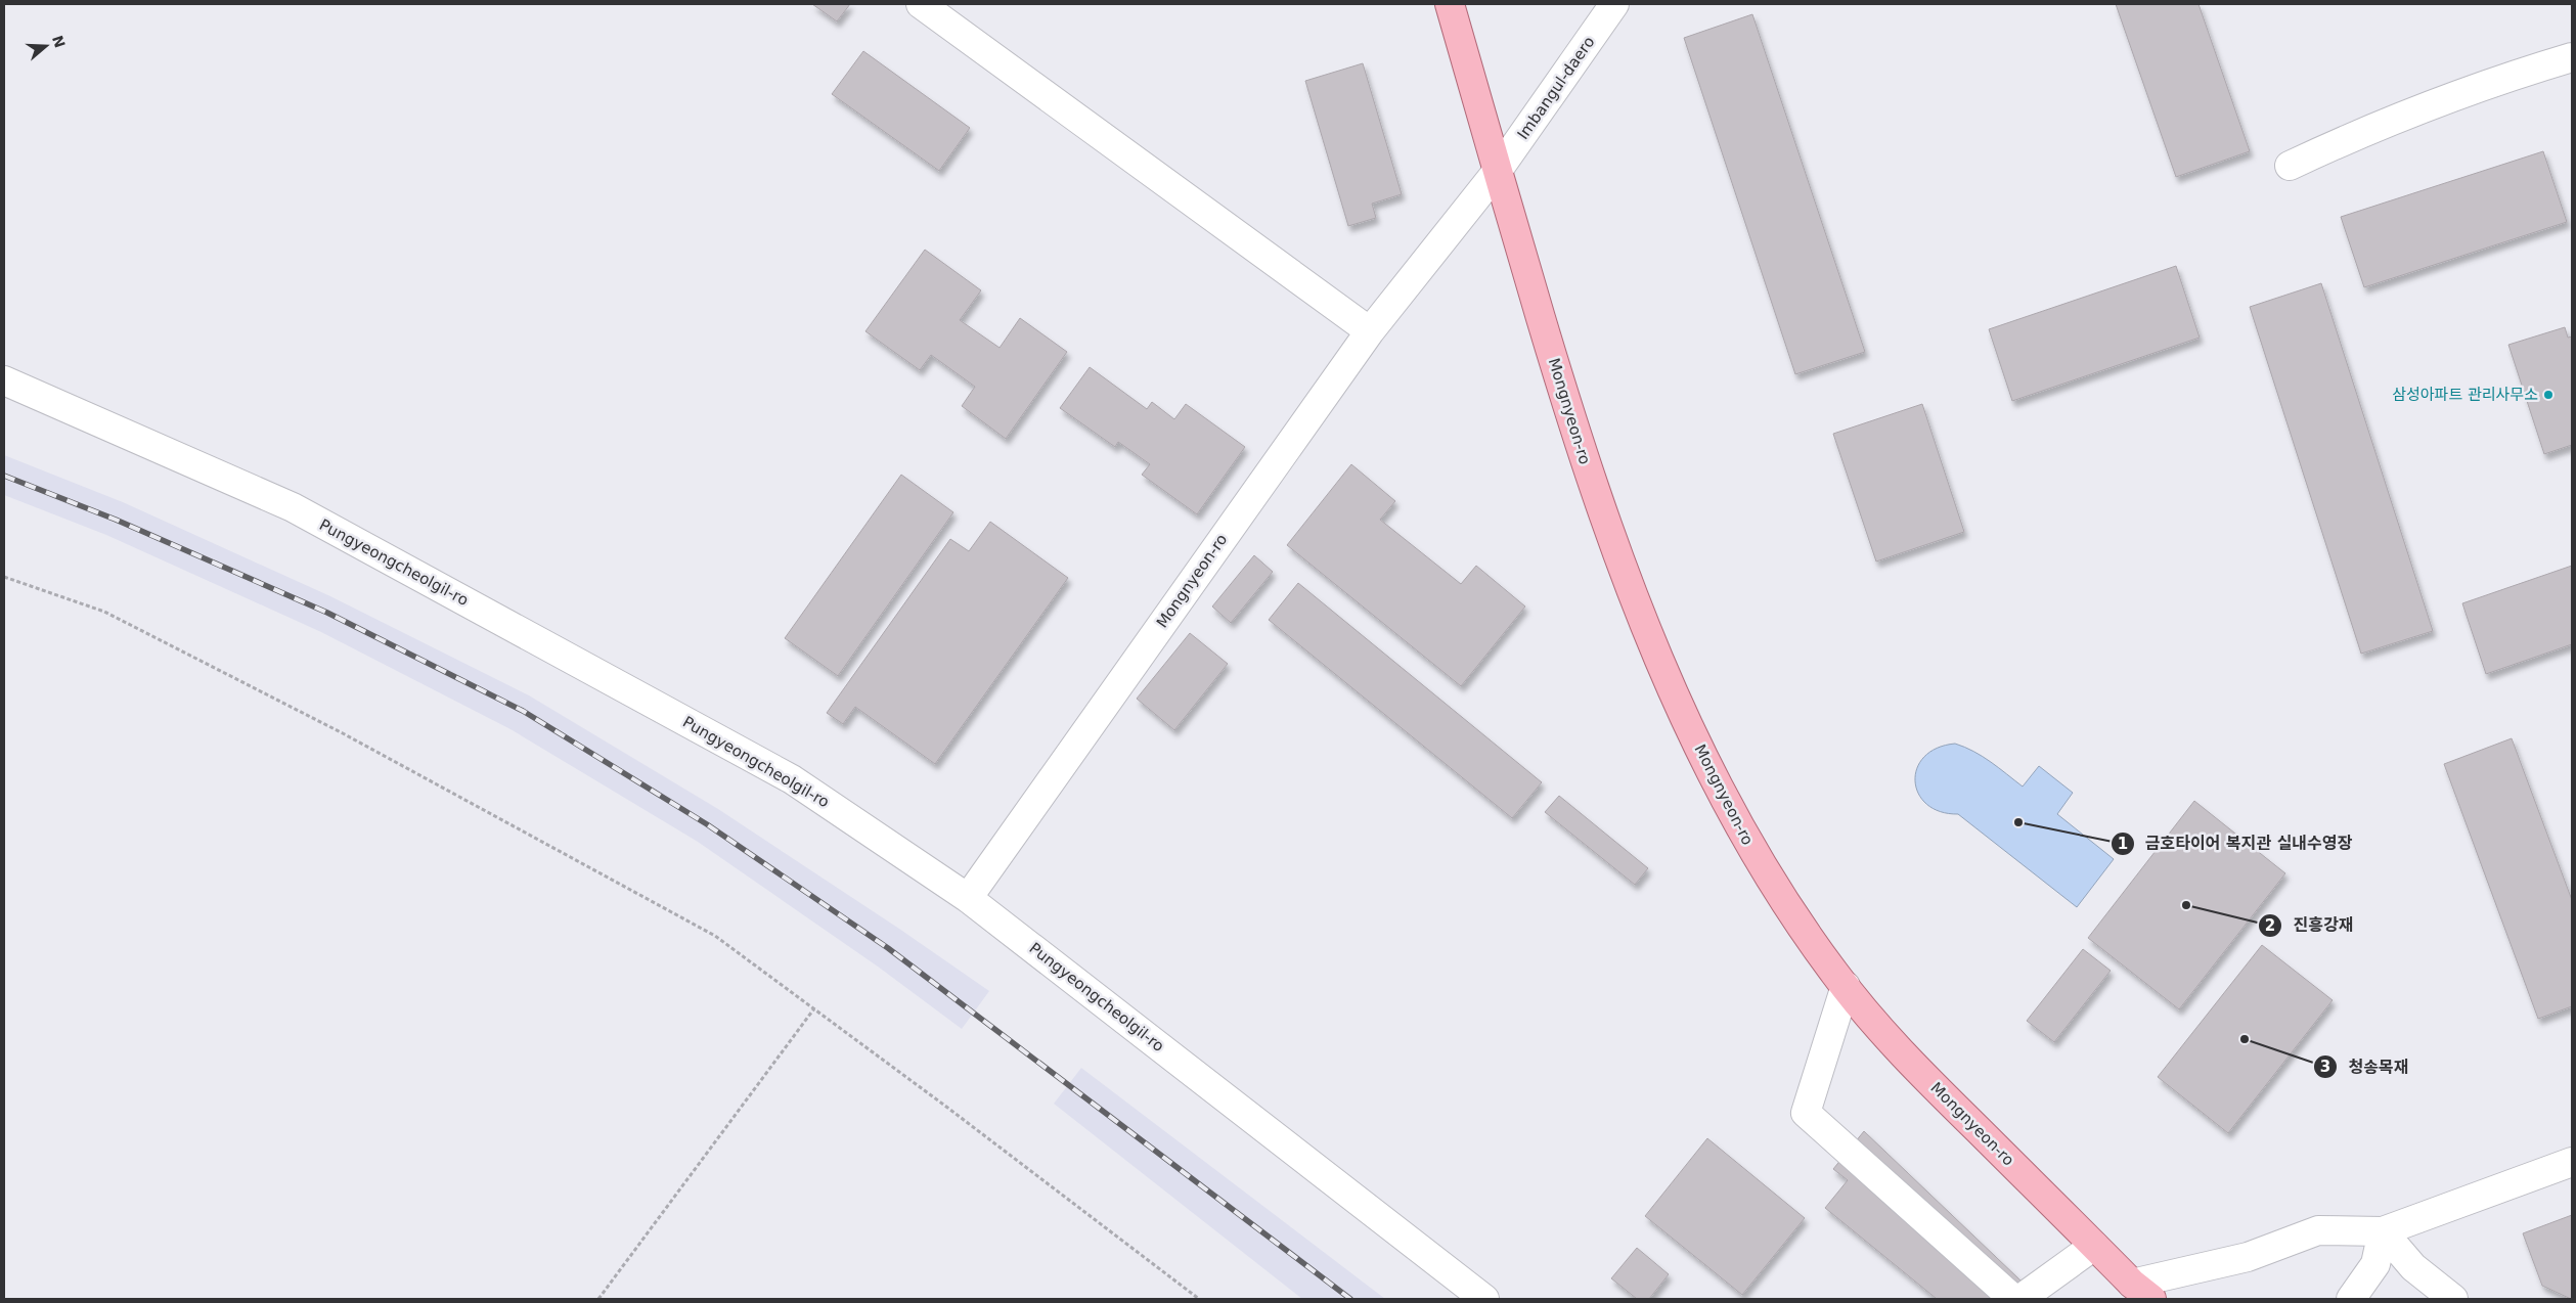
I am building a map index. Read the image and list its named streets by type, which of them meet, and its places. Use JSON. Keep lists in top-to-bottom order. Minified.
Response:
{"streets":{"main road":["Mongnyeon-ro"],"street":["Imbangul-daero","Pungyeongcheolgil-ro"]},"crossings":[["Imbangul-daero","Mongnyeon-ro"],["Mongnyeon-ro","Pungyeongcheolgil-ro"]],"places":["삼성아파트 관리사무소","금호타이어 복지관 실내수영장","진흥강재","청송목재"],"north":"right"}
